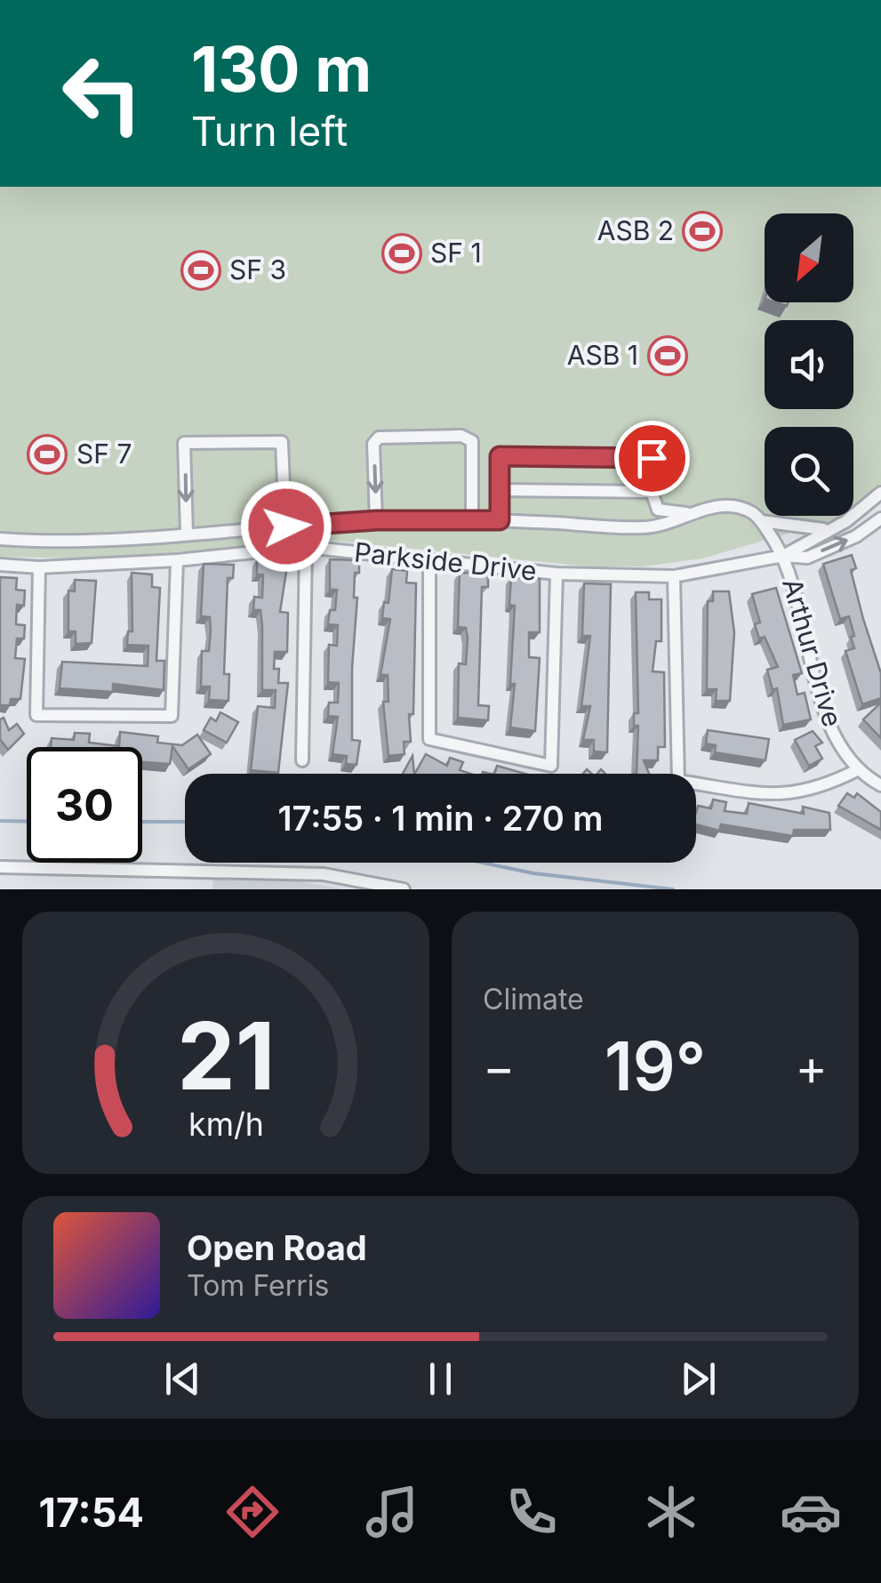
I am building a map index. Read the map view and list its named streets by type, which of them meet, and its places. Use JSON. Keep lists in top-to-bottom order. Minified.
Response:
{"streets":{"street":["Parkside Drive","Arthur Drive"]},"crossings":[["Parkside Drive","Arthur Drive"]],"places":{"sports":["ASB 2","SF 1","SF 3","ASB 1","SF 7"]},"north":"bottom left","page":{"turn":["130 m","Turn left"],"limit":"30","trip":"17:55 · 1 min · 270 m","tile":"Climate","heat":["−","19°","+"],"song":["Open Road","Tom Ferris"],"tabs":"17:54","gauge":["21","km/h"]}}
